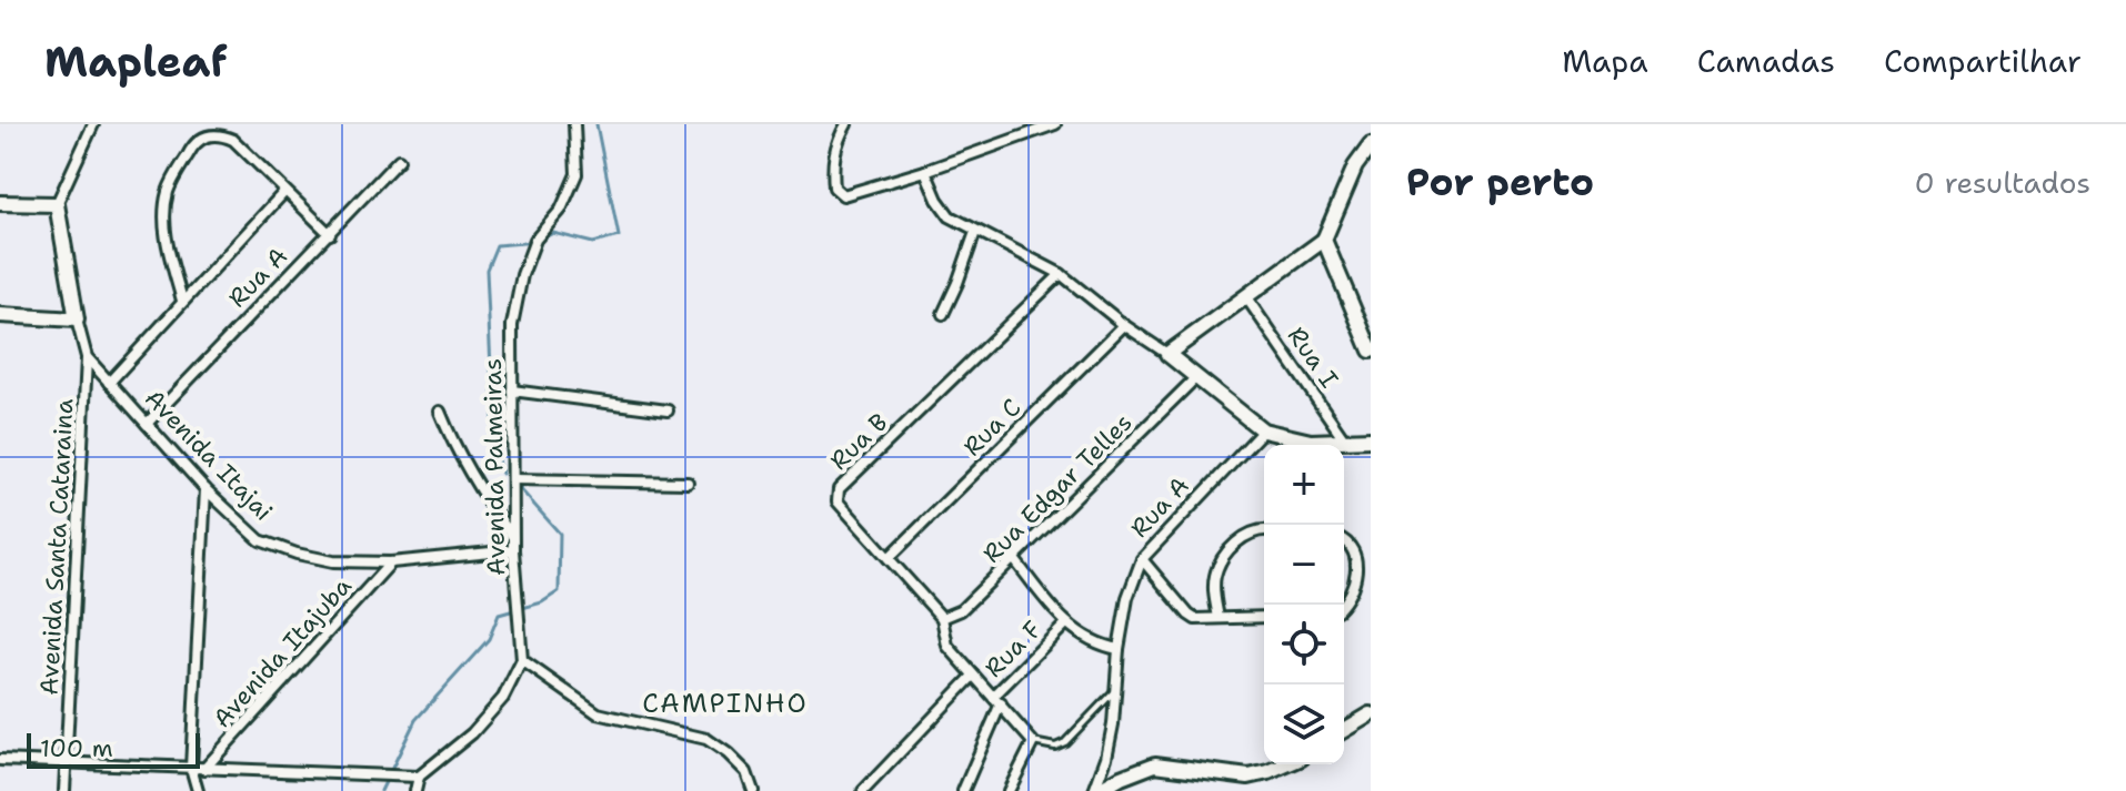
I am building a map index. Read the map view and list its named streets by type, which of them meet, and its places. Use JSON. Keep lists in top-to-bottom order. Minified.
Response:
{"streets":{"street":["Rua A","Rua I","Rua C","Rua B","Avenida Itajai","Avenida Palmeiras","Rua Edgar Telles","Avenida Santa Cataraina","Rua F","Avenida Itajuba"]},"crossings":[["Rua A","Avenida Itajai"],["Rua C","Rua B"],["Rua B","Rua Edgar Telles"],["Rua B","Rua F"],["Avenida Itajai","Avenida Palmeiras"],["Avenida Itajai","Avenida Santa Cataraina"],["Avenida Itajai","Avenida Itajuba"]],"districts":["CAMPINHO"],"scale_bar":"100 m","page":{"header":"Mapleaf","nav":["Mapa","Camadas","Compartilhar"],"heading":["Por perto","0 resultados"],"map_buttons":["+","−"],"scale":"100 m"}}
